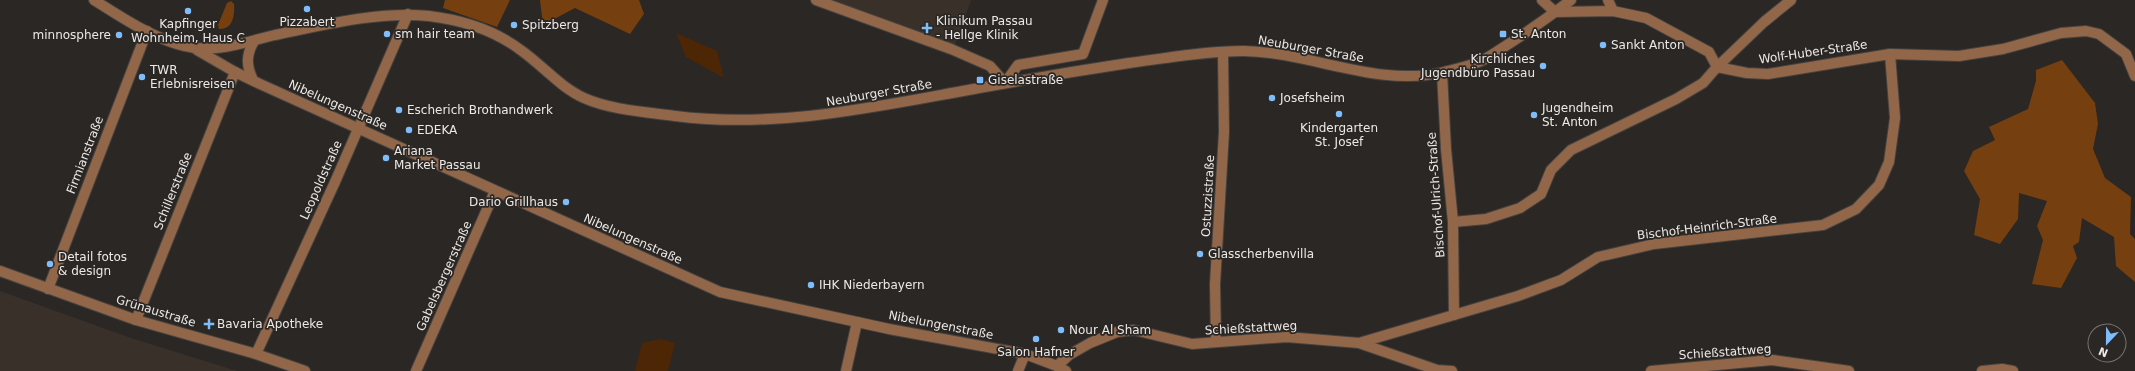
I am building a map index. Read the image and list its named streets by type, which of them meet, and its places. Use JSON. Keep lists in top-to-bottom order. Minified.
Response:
{"streets":{"street":["Neuburger Straße","Wolf-Huber-Straße","Nibelungenstraße","Firmianstraße","Leopoldstraße","Schillerstraße","Bischof-Ulrich-Straße","Ostuzzistraße","Bischof-Heinrich-Straße","Gabelsbergerstraße","Grünaustraße","Schießstattweg"]},"crossings":[["Neuburger Straße","Nibelungenstraße"],["Neuburger Straße","Leopoldstraße"],["Neuburger Straße","Bischof-Ulrich-Straße"],["Neuburger Straße","Ostuzzistraße"],["Wolf-Huber-Straße","Bischof-Heinrich-Straße"],["Nibelungenstraße","Leopoldstraße"],["Nibelungenstraße","Schillerstraße"],["Nibelungenstraße","Gabelsbergerstraße"],["Nibelungenstraße","Schießstattweg"],["Firmianstraße","Grünaustraße"],["Leopoldstraße","Grünaustraße"],["Schillerstraße","Grünaustraße"],["Bischof-Ulrich-Straße","Bischof-Heinrich-Straße"],["Ostuzzistraße","Schießstattweg"],["Bischof-Heinrich-Straße","Schießstattweg"]],"places":{"other":["Pizzabert","Kapfinger Wohnheim, Haus C","Spitzberg","sm hair team","minnosphere","Sankt Anton","Kirchliches Jugendbüro Passau","TWR Erlebnisreisen","Josefsheim","Escherich Brothandwerk","Kindergarten St. Josef","Jugendheim St. Anton","EDEKA","Ariana Market Passau","Dario Grillhaus","Glasscherbenvilla","Detail fotos & design","IHK Niederbayern","Nour Al Sham","Salon Hafner"],"health":["Klinikum Passau - Hellge Klinik","Bavaria Apotheke"],"transit":["St. Anton","Giselastraße"]},"north":"bottom"}
